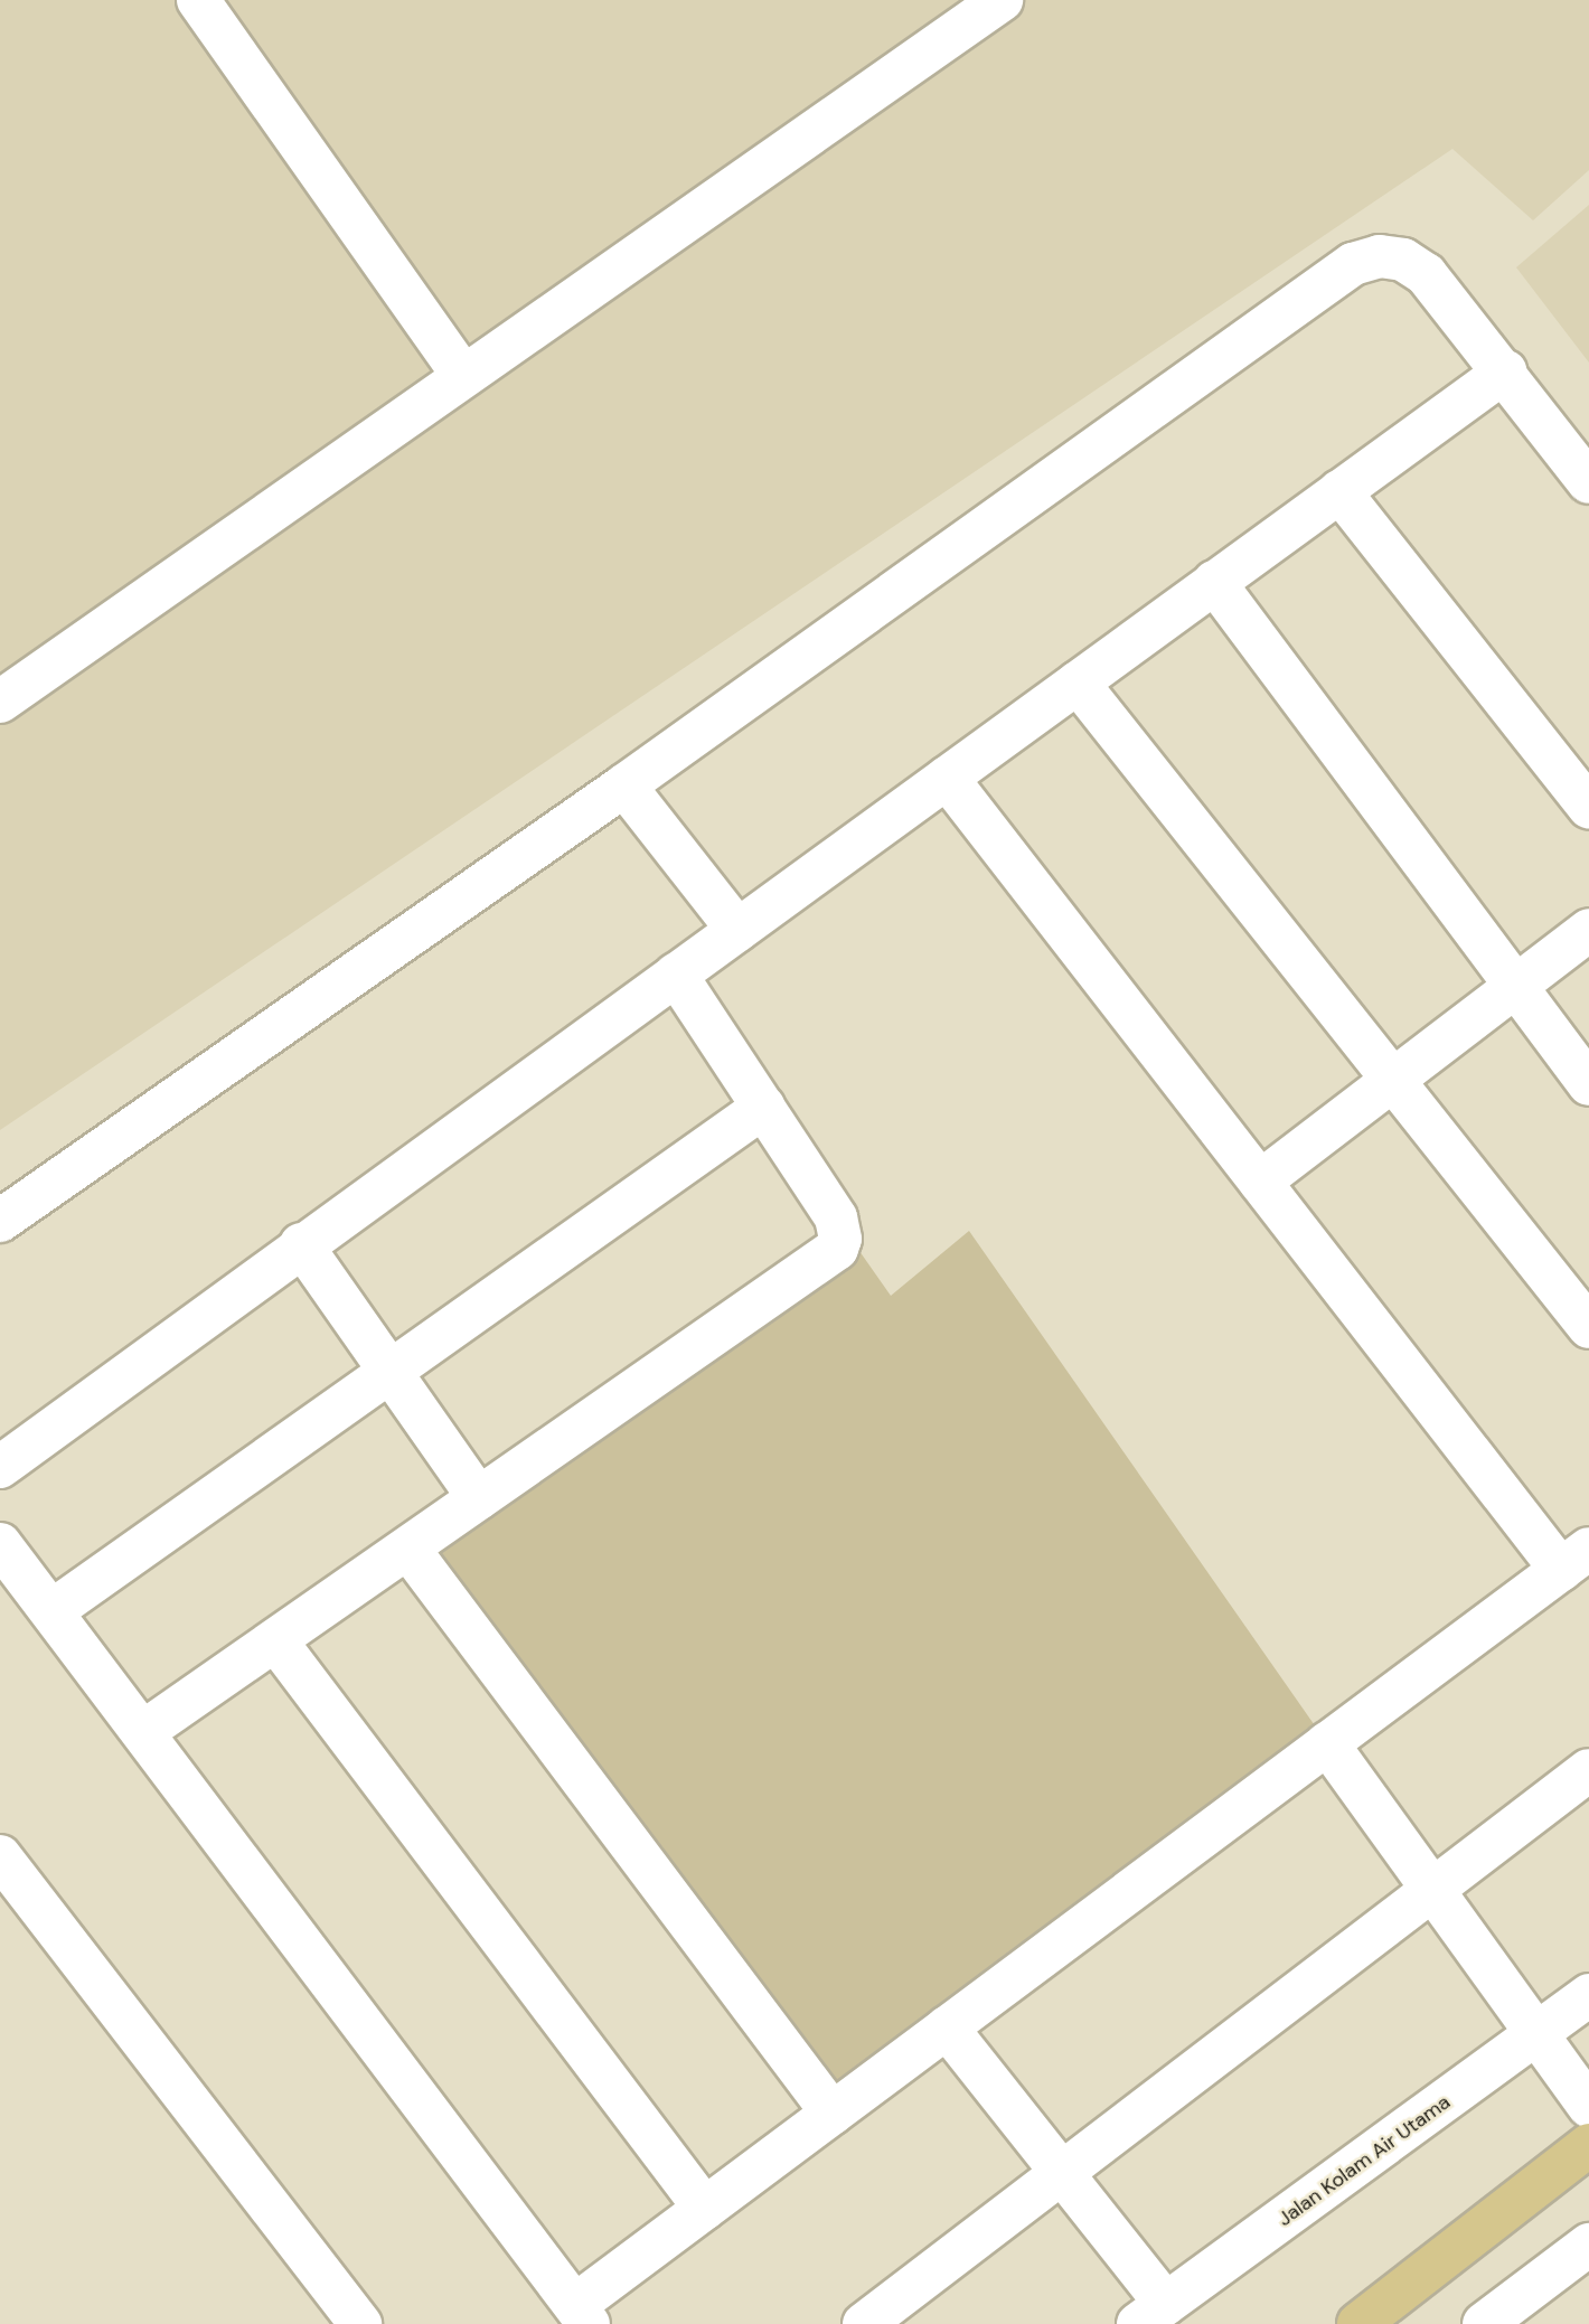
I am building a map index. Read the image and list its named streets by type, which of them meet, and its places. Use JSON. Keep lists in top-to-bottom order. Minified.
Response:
{"streets":{"street":["Jalan Kolam Air Utama"]}}
